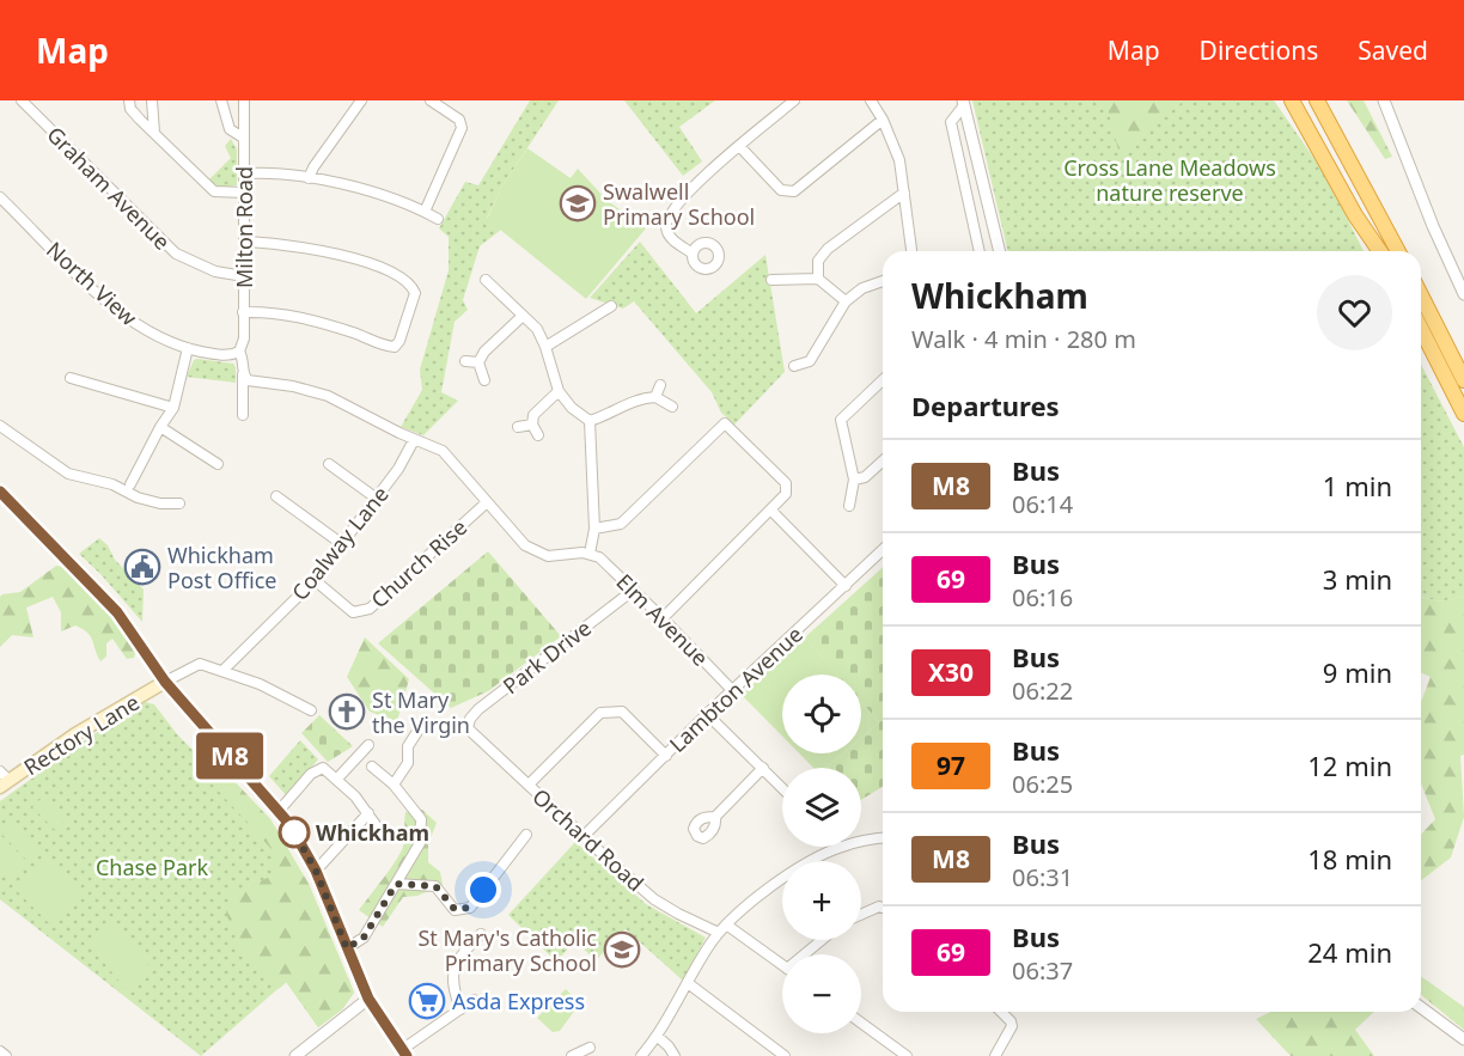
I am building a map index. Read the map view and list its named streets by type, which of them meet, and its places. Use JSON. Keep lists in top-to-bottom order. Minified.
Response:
{"streets":{"main road":["Rectory Lane"],"street":["Graham Avenue","Milton Road","North View","Coalway Lane","Church Rise","Elm Avenue","Park Drive","Lambton Avenue","Orchard Road"]},"crossings":[["Graham Avenue","Milton Road"],["Milton Road","North View"],["Coalway Lane","Church Rise"],["Elm Avenue","Park Drive"],["Elm Avenue","Lambton Avenue"],["Park Drive","Orchard Road"],["Lambton Avenue","Orchard Road"]],"parks":["Cross Lane Meadows nature reserve","Chase Park"],"places":{"school or university":["Swalwell Primary School","St Mary's Catholic Primary School"],"public building":["Whickham Post Office"],"church":["St Mary the Virgin"],"other":["Whickham"],"supermarket":["Asda Express"]},"lines":["bus line M8"],"page":{"header":"Map","nav":["Map","Directions","Saved"],"on_map":"M8","heading":[["Whickham","Walk · 4 min · 280 m"],"Departures"],"list":[{"mark":"M8","name":"Bus","note":"06:14","value":"1 min"},{"mark":"69","name":"Bus","note":"06:16","value":"3 min"},{"mark":"X30","name":"Bus","note":"06:22","value":"9 min"},{"mark":"97","name":"Bus","note":"06:25","value":"12 min"},{"mark":"M8","name":"Bus","note":"06:31","value":"18 min"},{"mark":"69","name":"Bus","note":"06:37","value":"24 min"}],"map_buttons":["+","−"]}}
